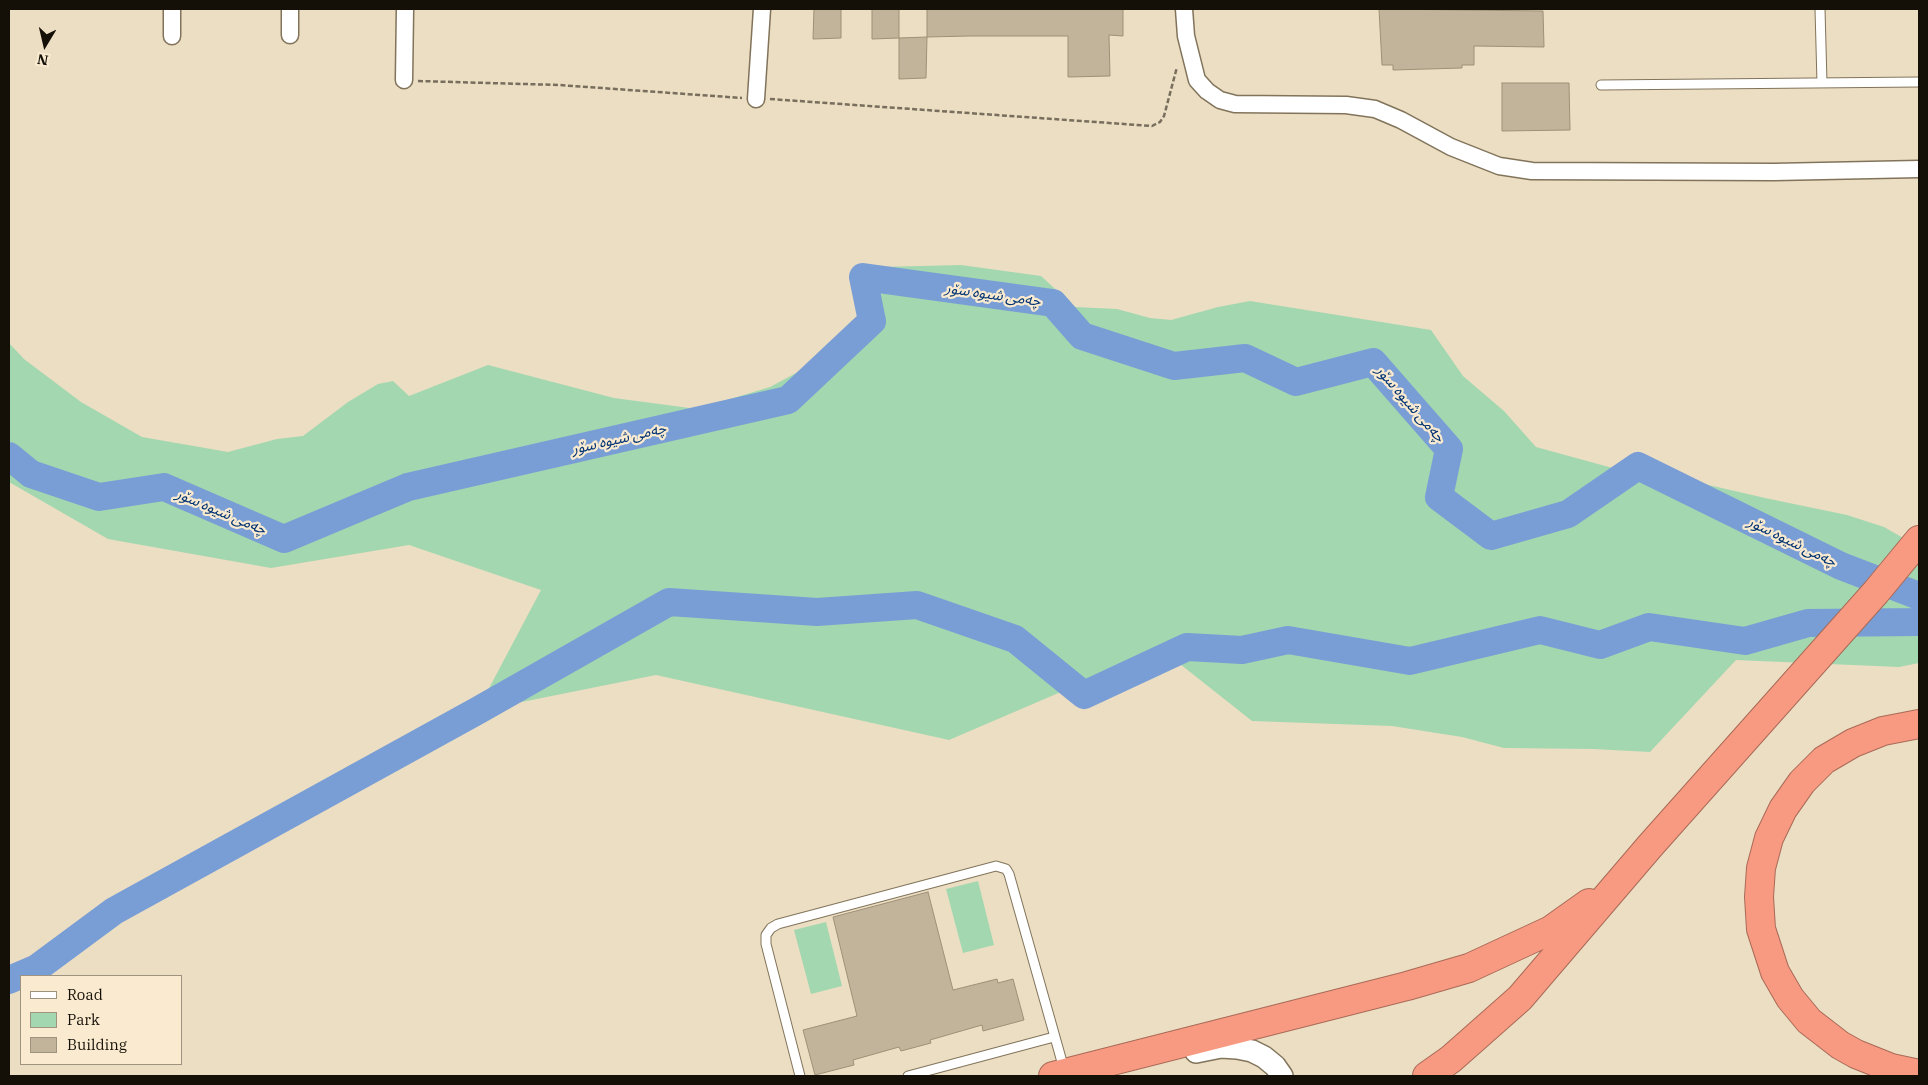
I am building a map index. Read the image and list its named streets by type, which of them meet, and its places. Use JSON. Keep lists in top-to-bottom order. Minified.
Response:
{"water":["چەمی شیوە سۆر"],"legend":["Road","Park","Building"],"north":"bottom"}
